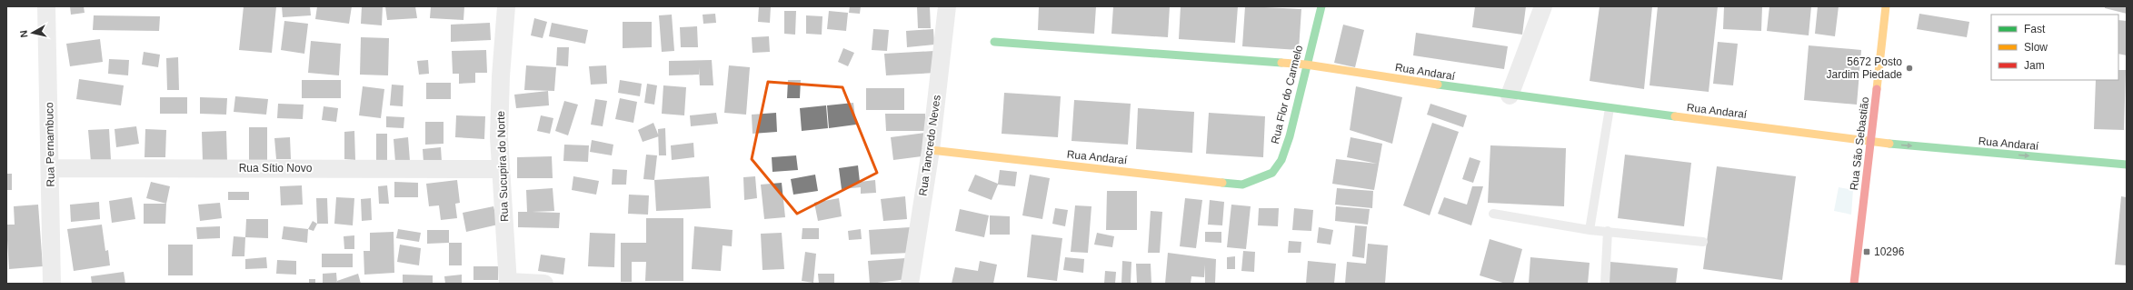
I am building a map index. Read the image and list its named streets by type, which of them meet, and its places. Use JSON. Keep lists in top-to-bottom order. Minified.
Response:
{"streets":{"street":["Rua Andaraí","Rua Flor do Carmelo","Rua São Sebastião","Rua Pernambuco","Rua Tancredo Neves","Rua Sucupira do Norte","Rua Sítio Novo"]},"crossings":[["Rua Andaraí","Rua Flor do Carmelo"],["Rua Andaraí","Rua São Sebastião"],["Rua Andaraí","Rua Tancredo Neves"],["Rua Pernambuco","Rua Sítio Novo"],["Rua Sucupira do Norte","Rua Sítio Novo"]],"places":{"other":["5672 Posto Jardim Piedade"],"transit":["10296"]},"legend":["Fast","Slow","Jam"],"north":"left"}
